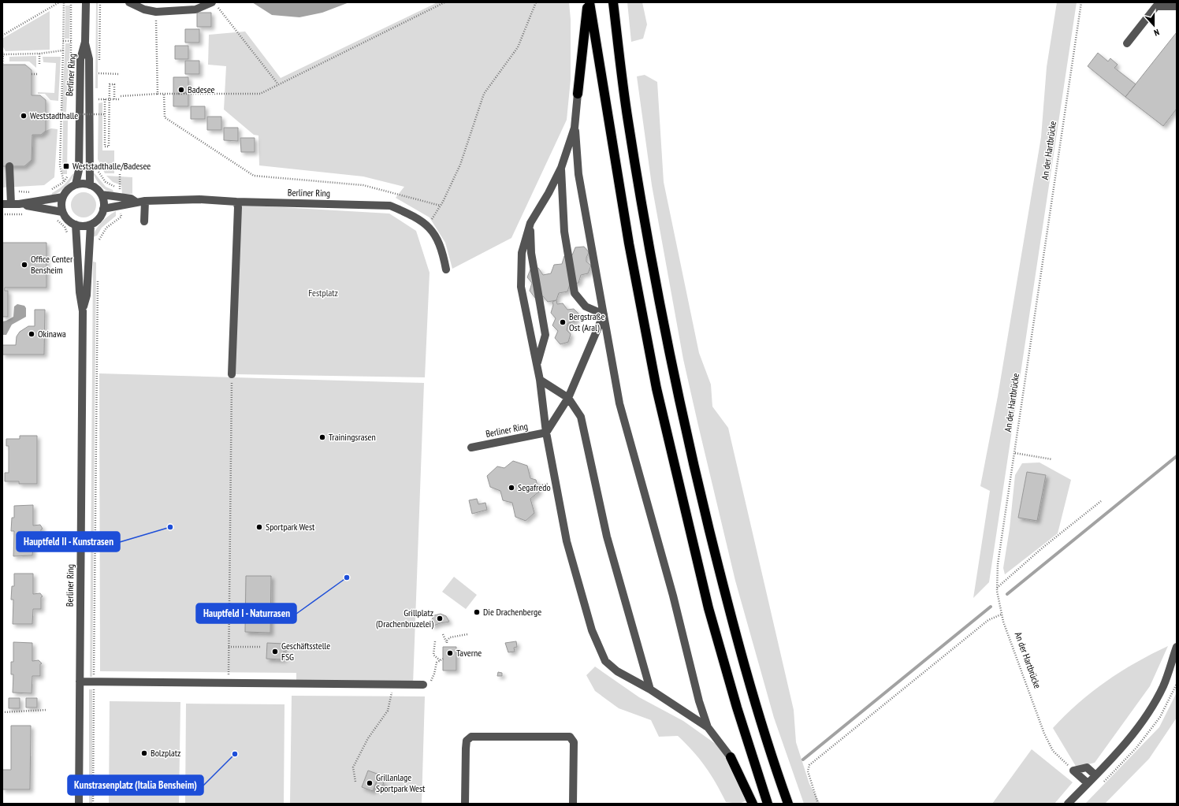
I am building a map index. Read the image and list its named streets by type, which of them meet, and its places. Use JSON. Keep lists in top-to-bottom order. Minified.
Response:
{"streets":{"street":["Berliner Ring"],"path":["An der Hartbrücke"]},"parks":["Festplatz"],"places":{"other":["Badesee","Weststadthalle","Office Center Bensheim","Bergstraße Ost (Aral)","Okinawa","Trainingsrasen","Segafredo","Hauptfeld II - Kunstrasen","Sportpark West","Hauptfeld I - Naturrasen","Die Drachenberge","Grillplatz (Drachenbruzelei)","Geschäftsstelle FSG","Taverne","Bolzplatz","Kunstrasenplatz (Italia Bensheim)","Grillanlage Sportpark West"],"transit":["Weststadthalle/Badesee"]},"north":"bottom"}
